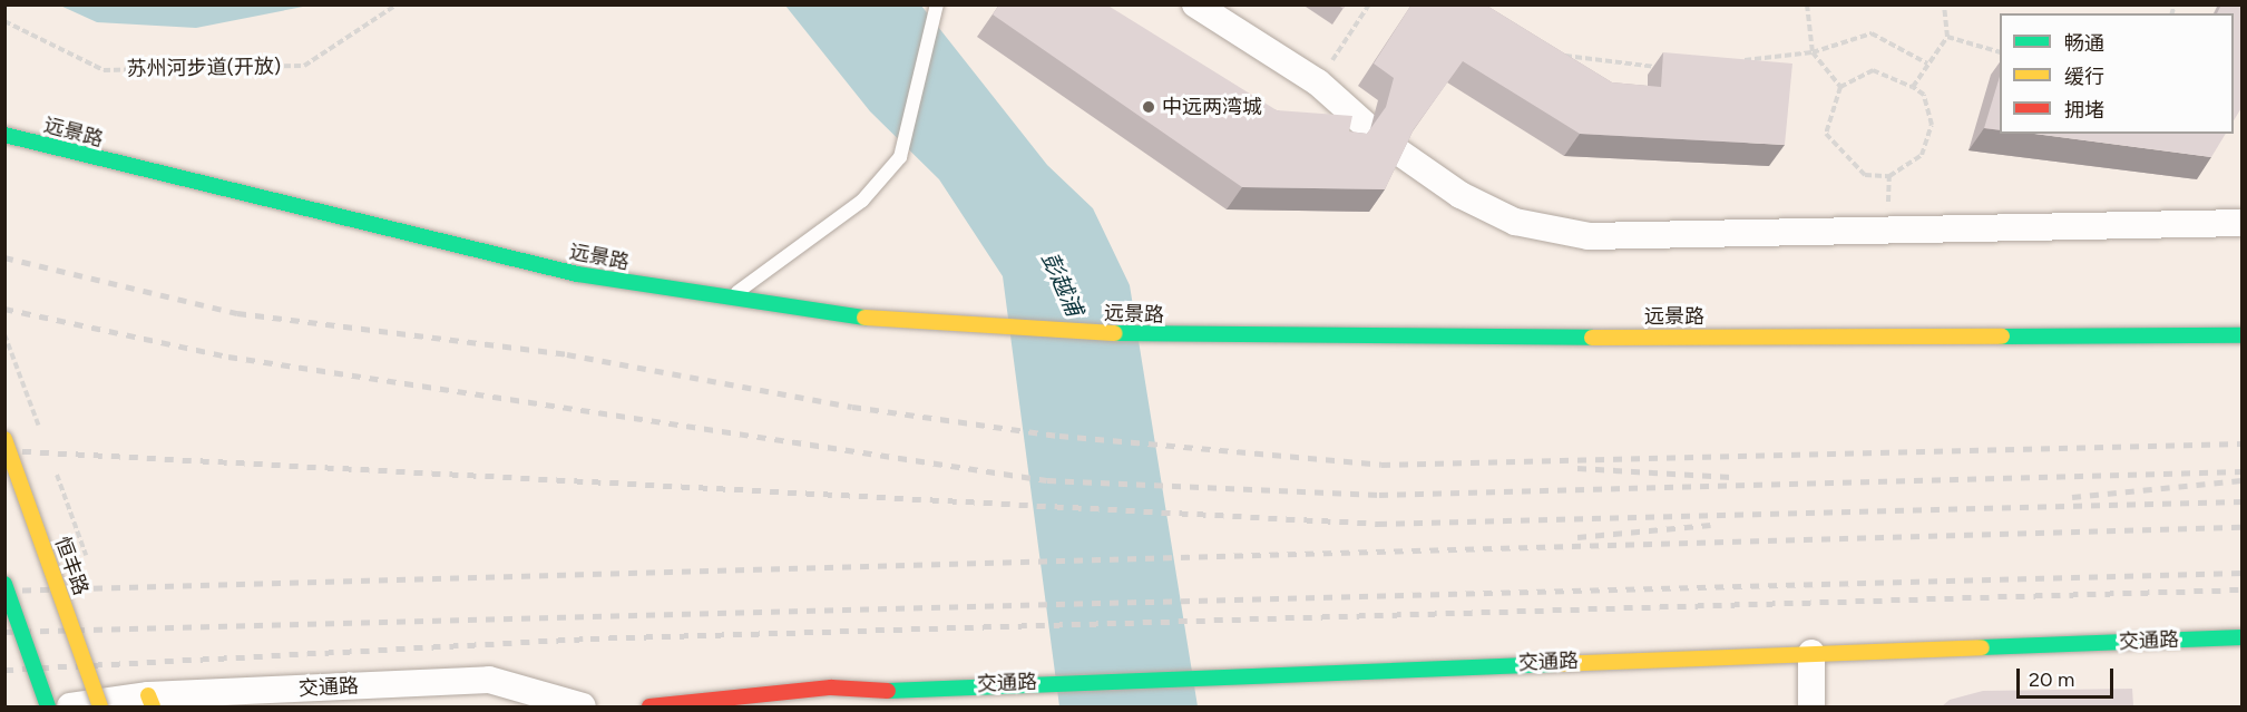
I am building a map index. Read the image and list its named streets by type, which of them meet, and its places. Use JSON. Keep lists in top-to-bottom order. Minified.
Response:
{"streets":{"street":["远景路","恒丰路","交通路"],"path":["苏州河步道(开放)"]},"water":["彭越浦"],"places":["中远两湾城"],"legend":["畅通","缓行","拥堵"],"scale_bar":"20 m"}
